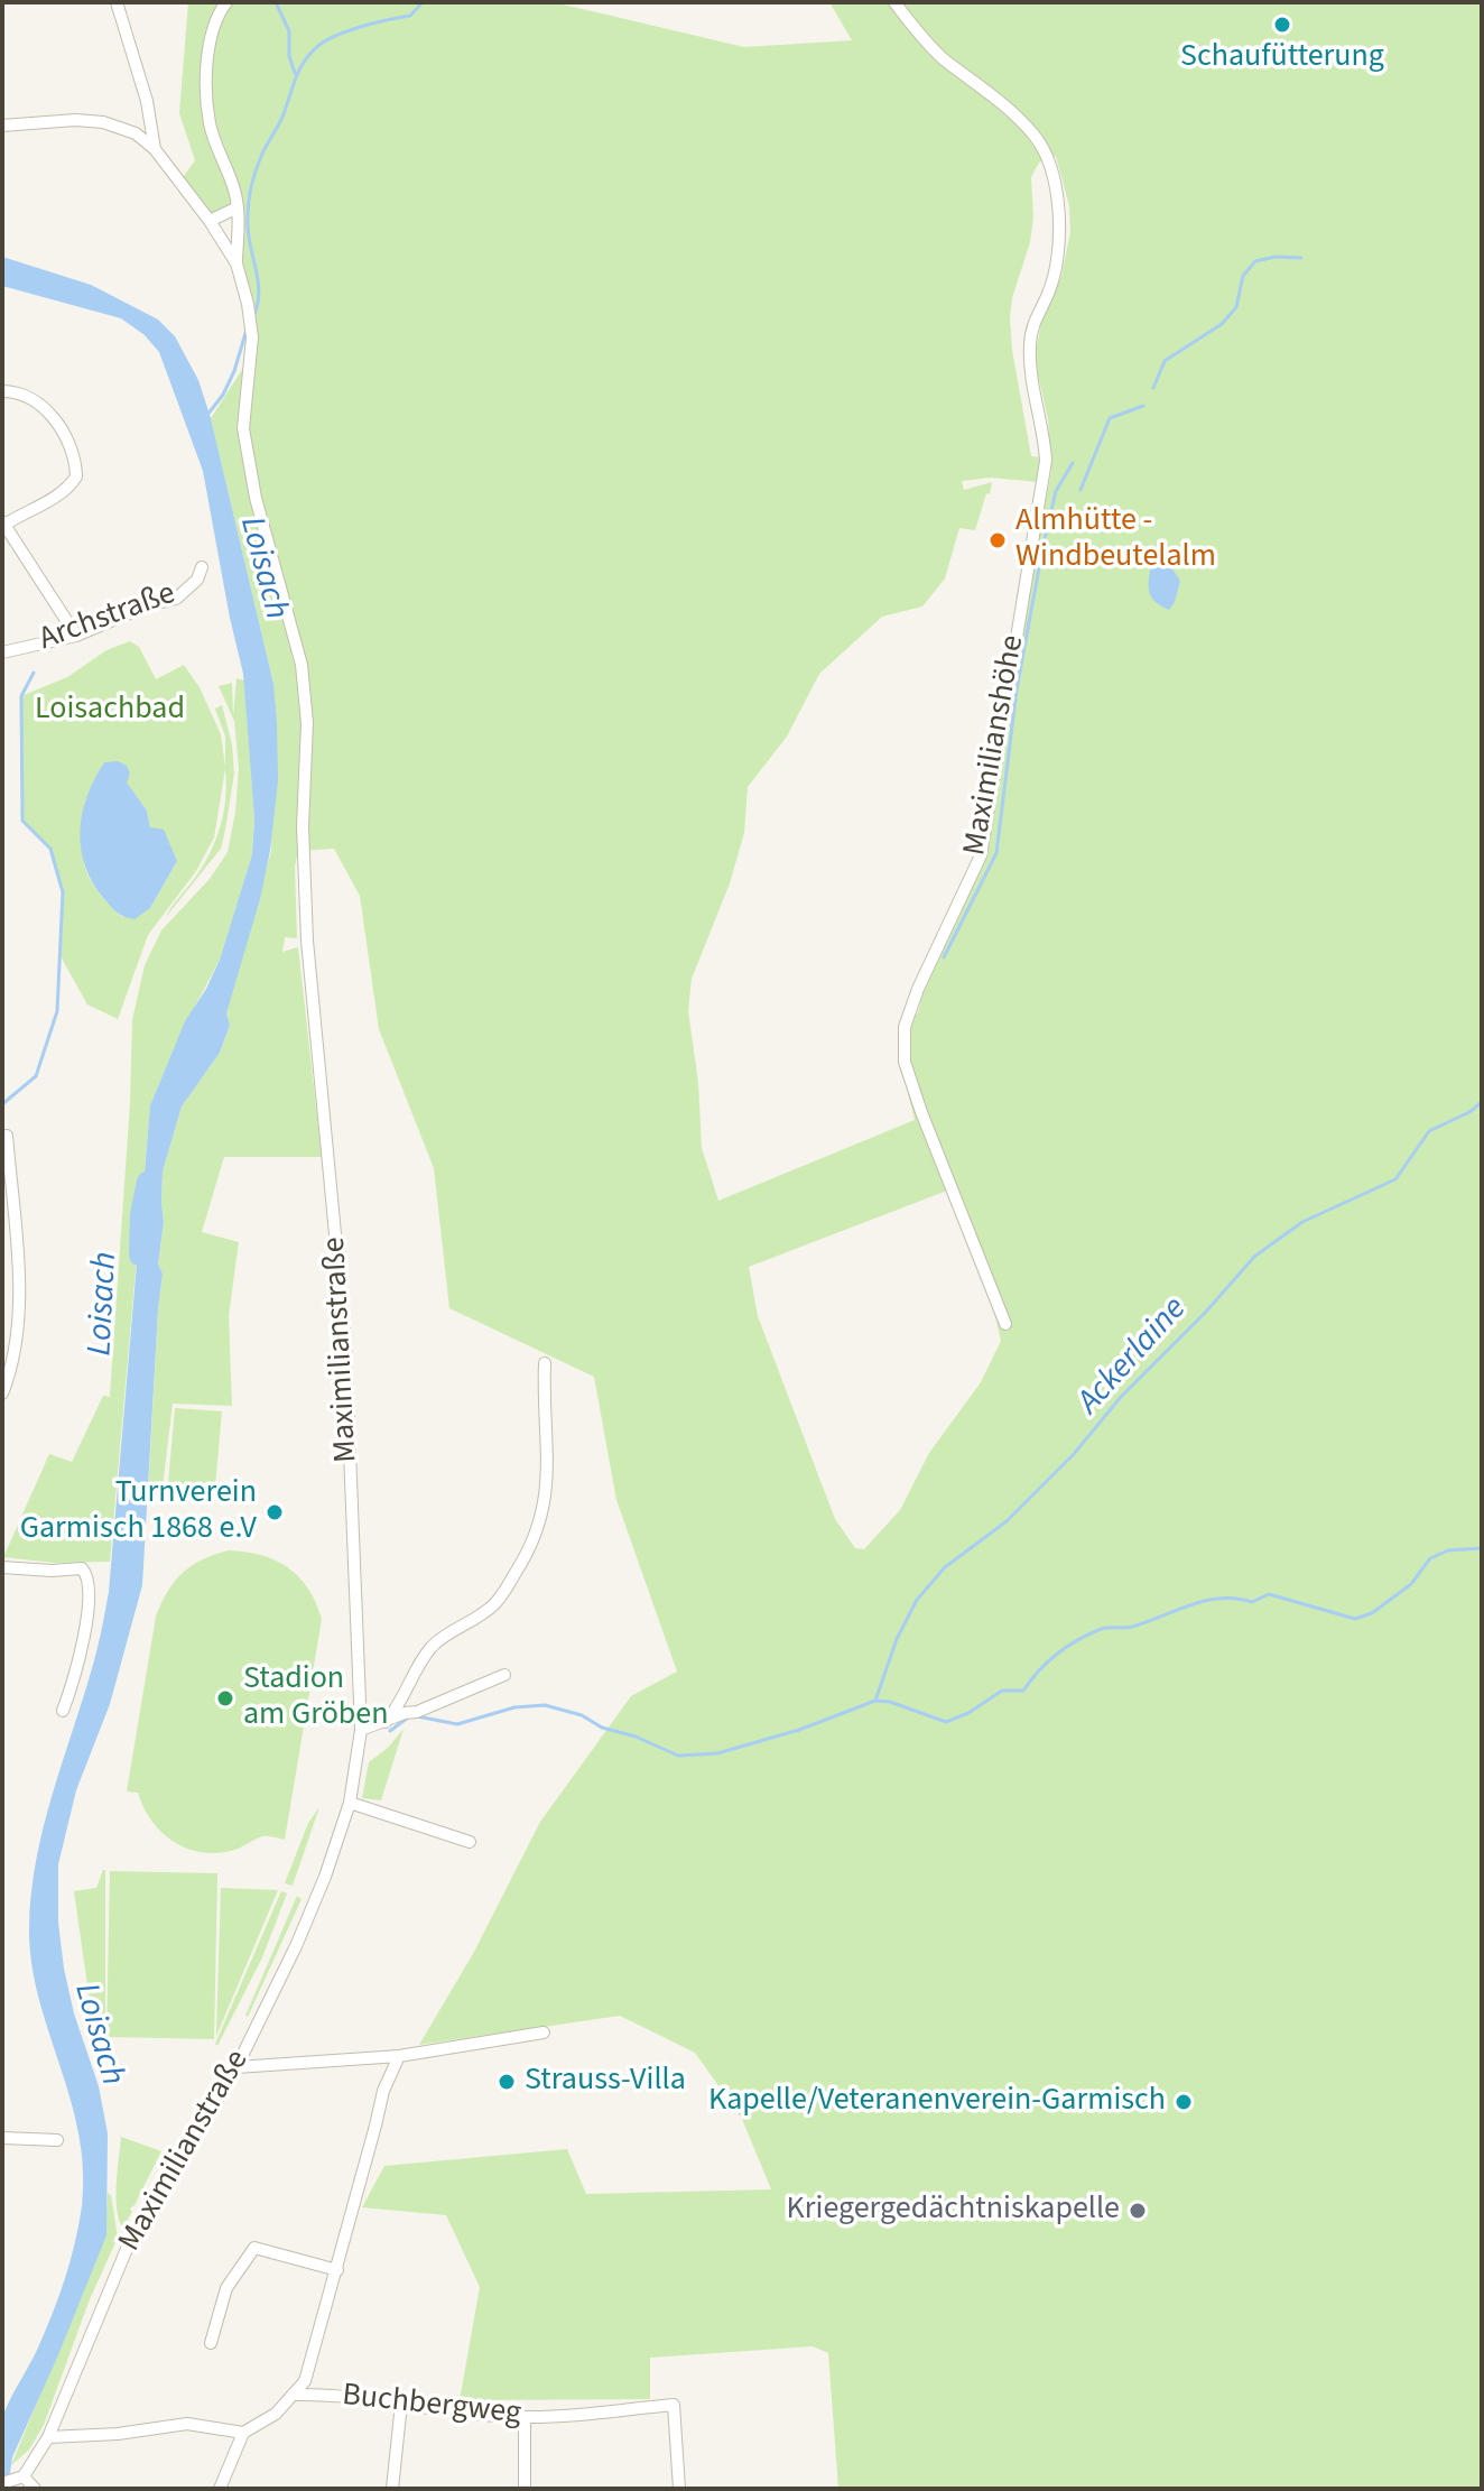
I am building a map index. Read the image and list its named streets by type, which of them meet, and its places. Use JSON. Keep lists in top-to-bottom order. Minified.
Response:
{"streets":{"street":["Archstraße","Maximilianshöhe","Maximilianstraße","Buchbergweg"]},"water":["Loisach","Ackerlaine"],"parks":["Loisachbad"],"places":["Schaufütterung","Almhütte - Windbeutelalm","Turnverein Garmisch 1868 e.V","Stadion am Gröben","Strauss-Villa","Kapelle/Veteranenverein-Garmisch","Kriegergedächtniskapelle"]}
